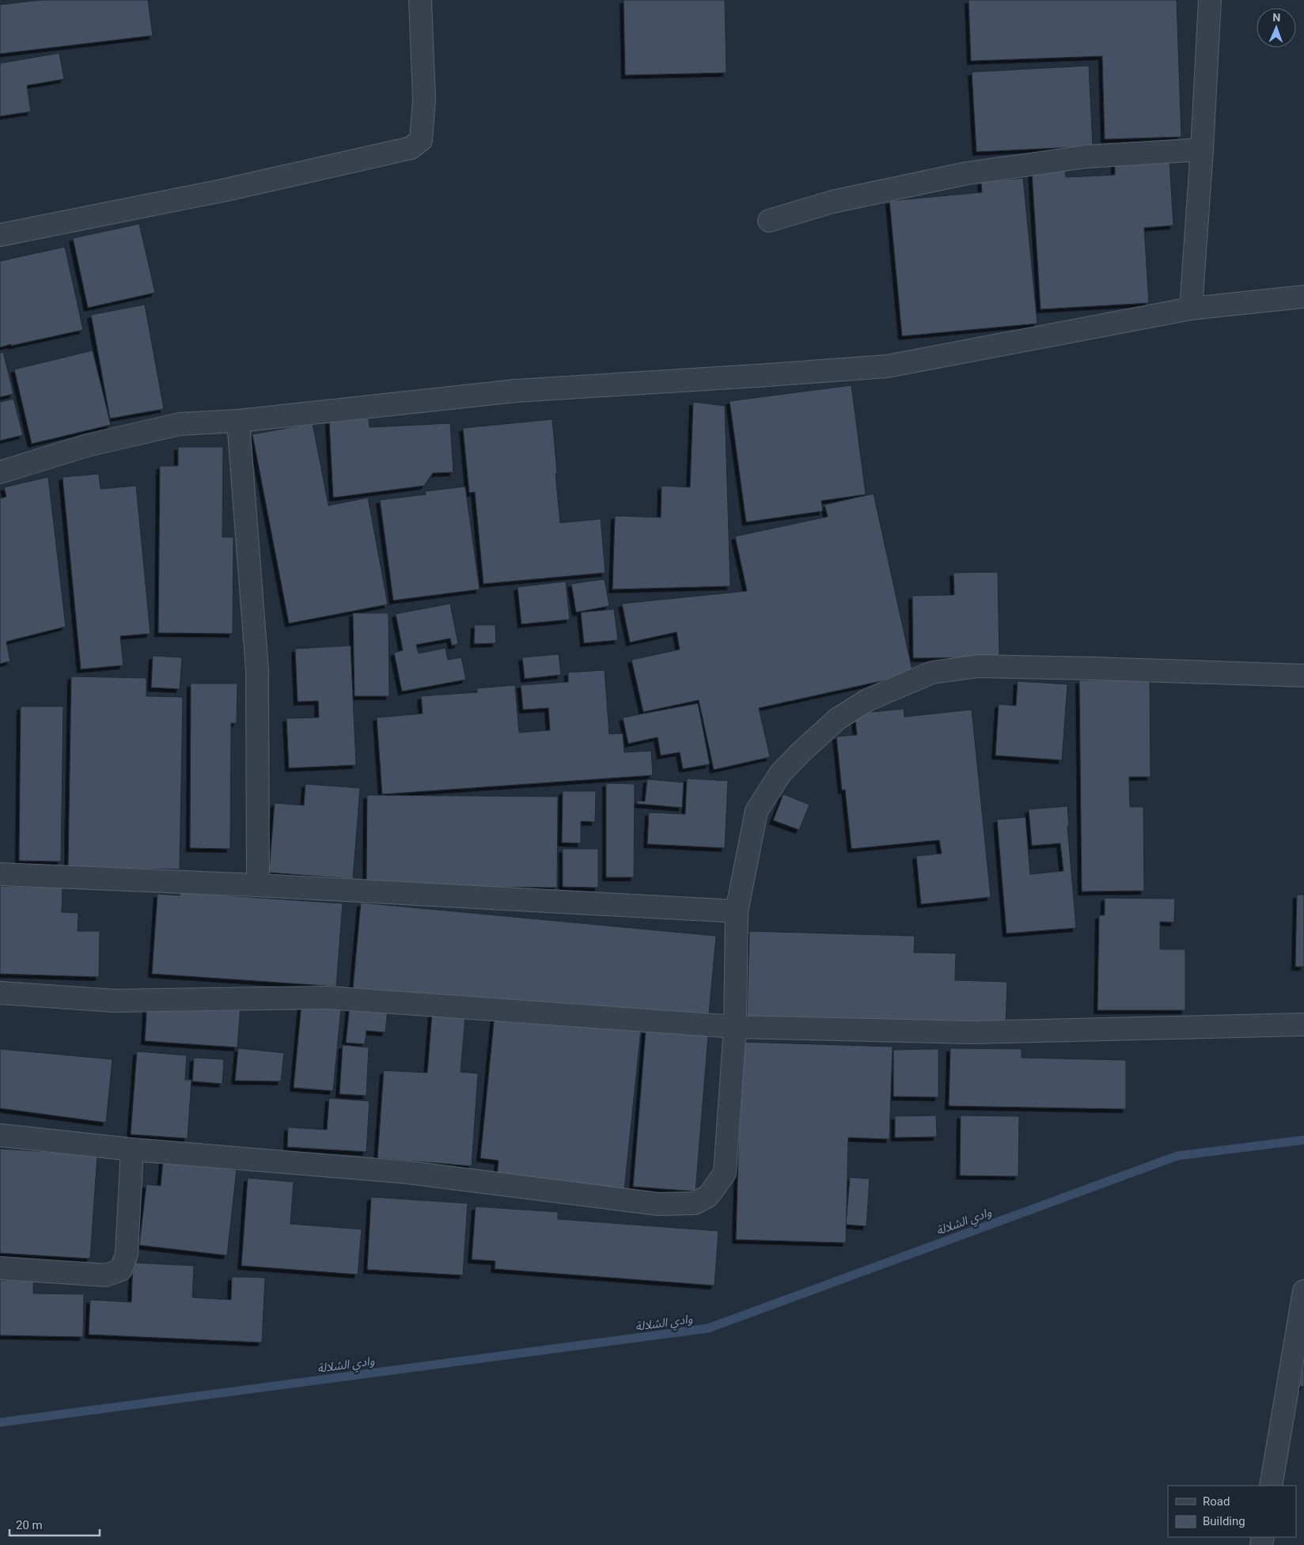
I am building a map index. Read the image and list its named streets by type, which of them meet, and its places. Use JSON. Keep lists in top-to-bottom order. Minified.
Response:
{"water":["وادي الشلالة"],"legend":["Road","Building"],"scale_bar":"20 m","north":"top"}
